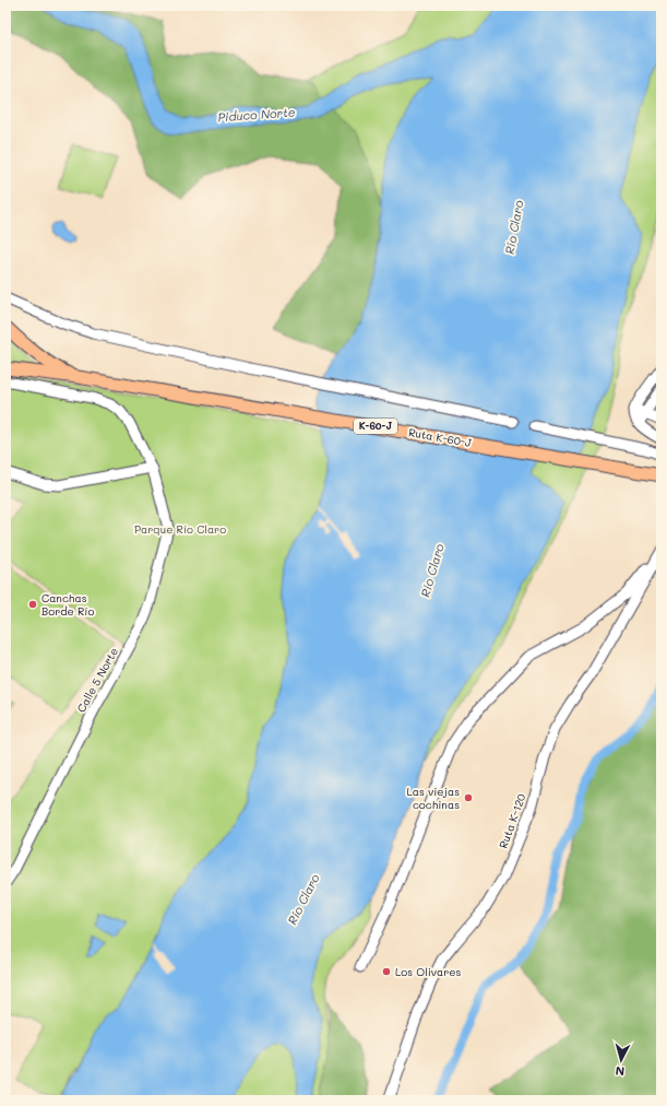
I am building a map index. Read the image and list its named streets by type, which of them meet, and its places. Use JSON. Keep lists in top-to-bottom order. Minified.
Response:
{"streets":{"main road":["K-60-J","Ruta K-60-J"],"street":["Calle 5 Norte","Ruta K-120"]},"crossings":[["K-60-J","Ruta K-60-J"]],"water":["Piduco Norte","Río Claro"],"parks":["Parque Río Claro"],"places":["Canchas Borde Río","Las viejas cochinas","Los Olivares"],"north":"bottom"}
